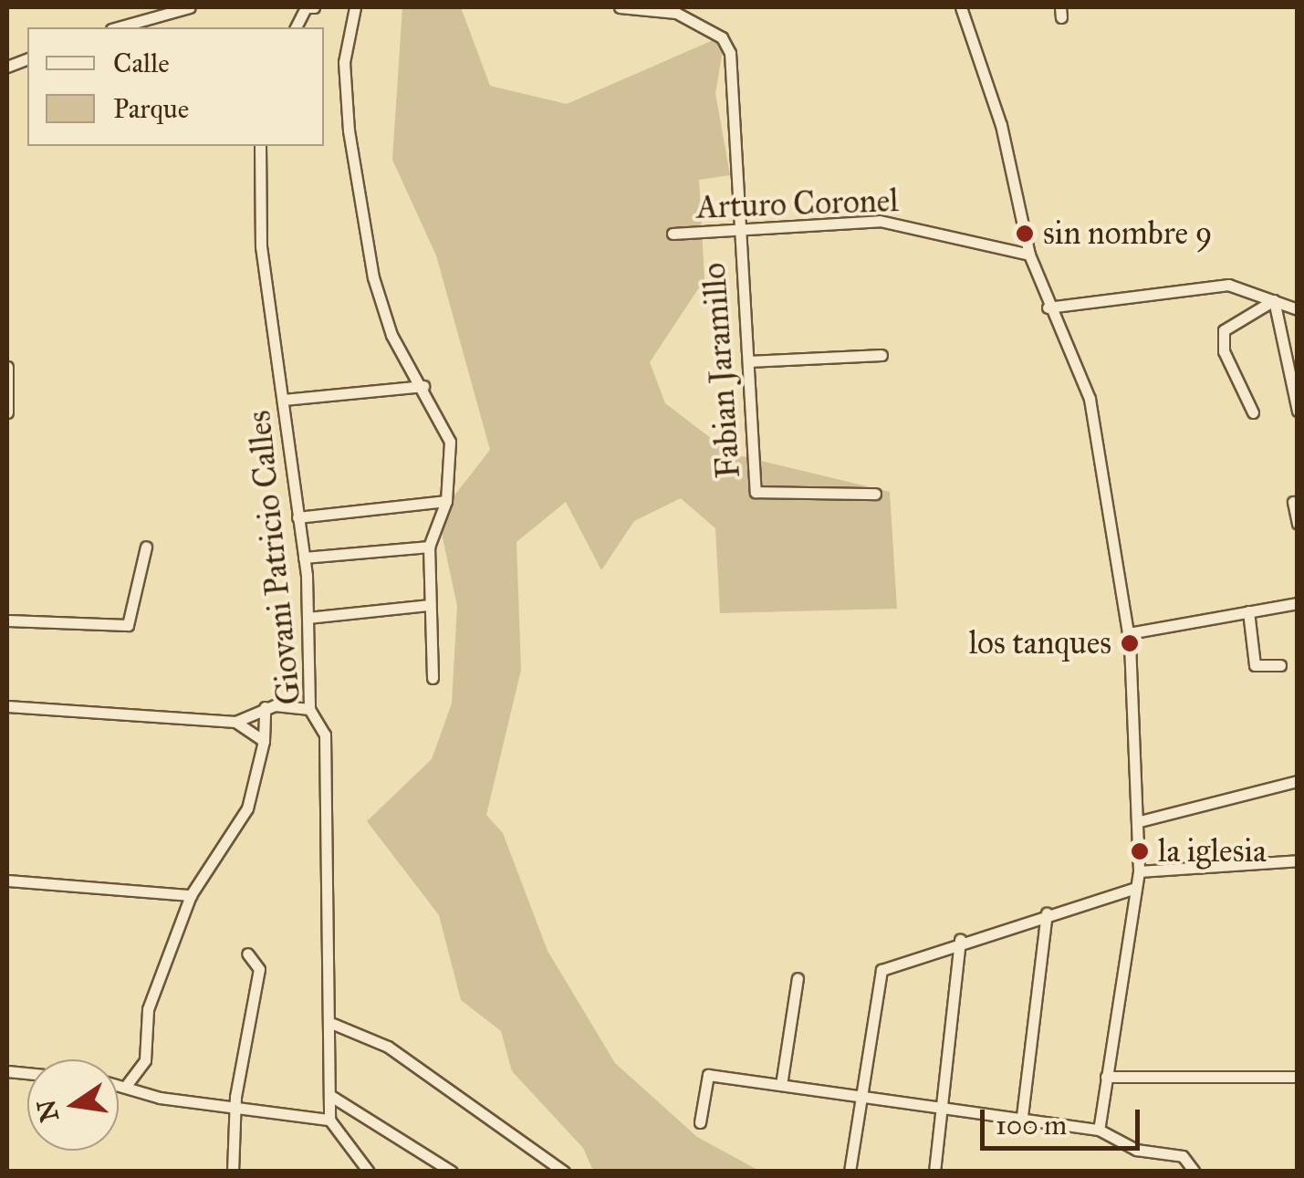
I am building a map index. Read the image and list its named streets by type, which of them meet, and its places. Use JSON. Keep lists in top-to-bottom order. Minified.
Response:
{"streets":{"street":["Arturo Coronel","Fabian Jaramillo","Giovani Patricio Calles"]},"crossings":[["Arturo Coronel","Fabian Jaramillo"]],"places":["sin nombre 9","los tanques","la iglesia"],"legend":["Calle","Parque"],"scale_bar":"100 m","north":"left"}
